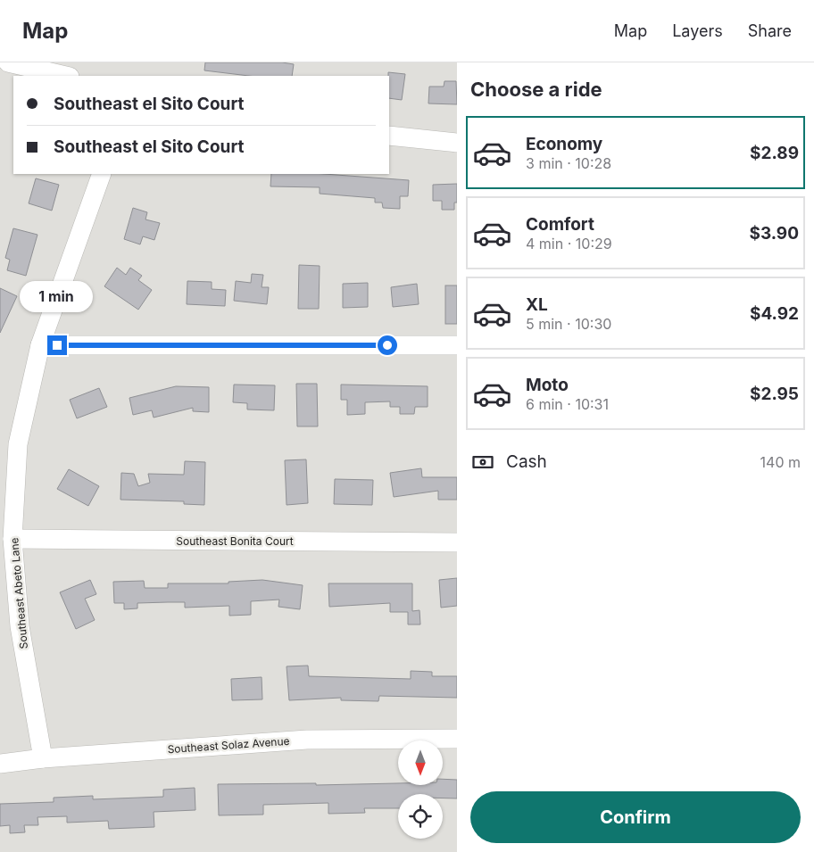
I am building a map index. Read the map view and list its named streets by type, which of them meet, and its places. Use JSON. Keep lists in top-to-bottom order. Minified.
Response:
{"streets":{"street":["Southeast Bonita Court","Southeast Abeto Lane","Southeast Solaz Avenue"]},"crossings":[["Southeast Bonita Court","Southeast Abeto Lane"],["Southeast Abeto Lane","Southeast Solaz Avenue"]],"north":"bottom","page":{"header":"Map","nav":["Map","Layers","Share"],"heading":"Choose a ride","banner":["Southeast el Sito Court","Southeast el Sito Court"],"list":[{"name":"Economy","note":"3 min · 10:28","value":"$2.89"},{"name":"Comfort","note":"4 min · 10:29","value":"$3.90"},{"name":"XL","note":"5 min · 10:30","value":"$4.92"},{"name":"Moto","note":"6 min · 10:31","value":"$2.95"}],"bubble":"1 min","pay":["Cash","140 m"],"buttons":"Confirm"}}
